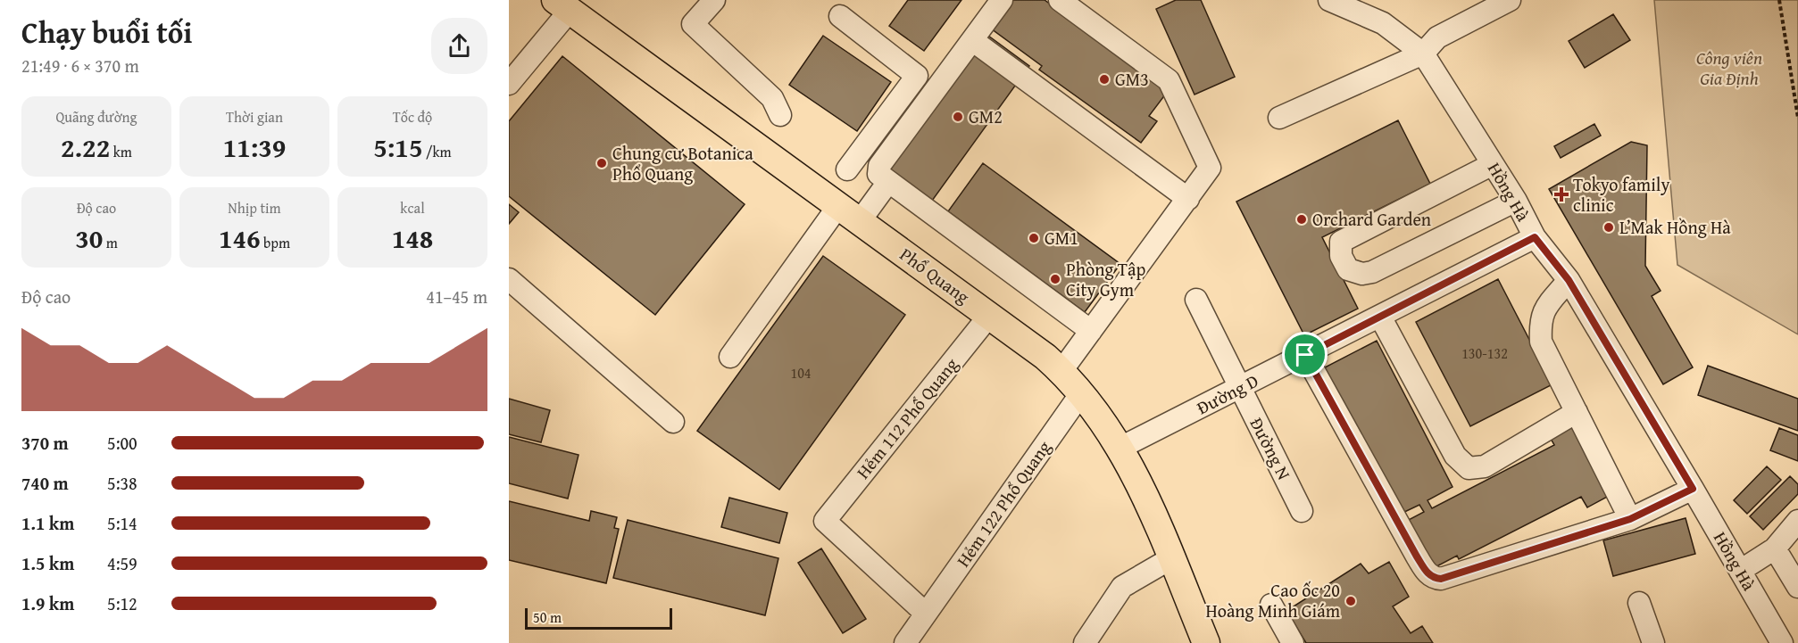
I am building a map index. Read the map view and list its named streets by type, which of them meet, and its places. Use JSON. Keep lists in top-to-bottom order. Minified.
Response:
{"streets":{"main road":["Phổ Quang"],"street":["Hồng Hà","Đường D","Hẻm 112 Phổ Quang","Đường N","Hẻm 122 Phổ Quang"]},"crossings":[["Hồng Hà","Đường D"],["Phổ Quang","Đường D"],["Phổ Quang","Hẻm 112 Phổ Quang"],["Phổ Quang","Hẻm 122 Phổ Quang"],["Đường D","Đường N"],["Hẻm 112 Phổ Quang","Hẻm 122 Phổ Quang"]],"parks":["Công viên Gia Định"],"places":{"other":["GM3","GM2","Chung cư Botanica Phổ Quang","Orchard Garden","L’Mak Hồng Hà","GM1","Phòng Tập City Gym","Cao ốc 20 Hoàng Minh Giám"],"health":["Tokyo family clinic"]},"house_numbers":["130-132","104"],"scale_bar":"50 m","page":{"heading":["Chạy buổi tối","21:49 · 6 × 370 m"],"stats":[["Quãng đường","2.22 km"],["Thời gian","11:39"],["Tốc độ","5:15 /km"],["Độ cao","30 m"],["Nhịp tim","146 bpm"],["kcal","148"]],"chart":["Độ cao","41–45 m"],"list":[{"name":"370 m","note":"5:00"},{"name":"740 m","note":"5:38"},{"name":"1.1 km","note":"5:14"},{"name":"1.5 km","note":"4:59"},{"name":"1.9 km","note":"5:12"}],"scale":"50 m"}}
